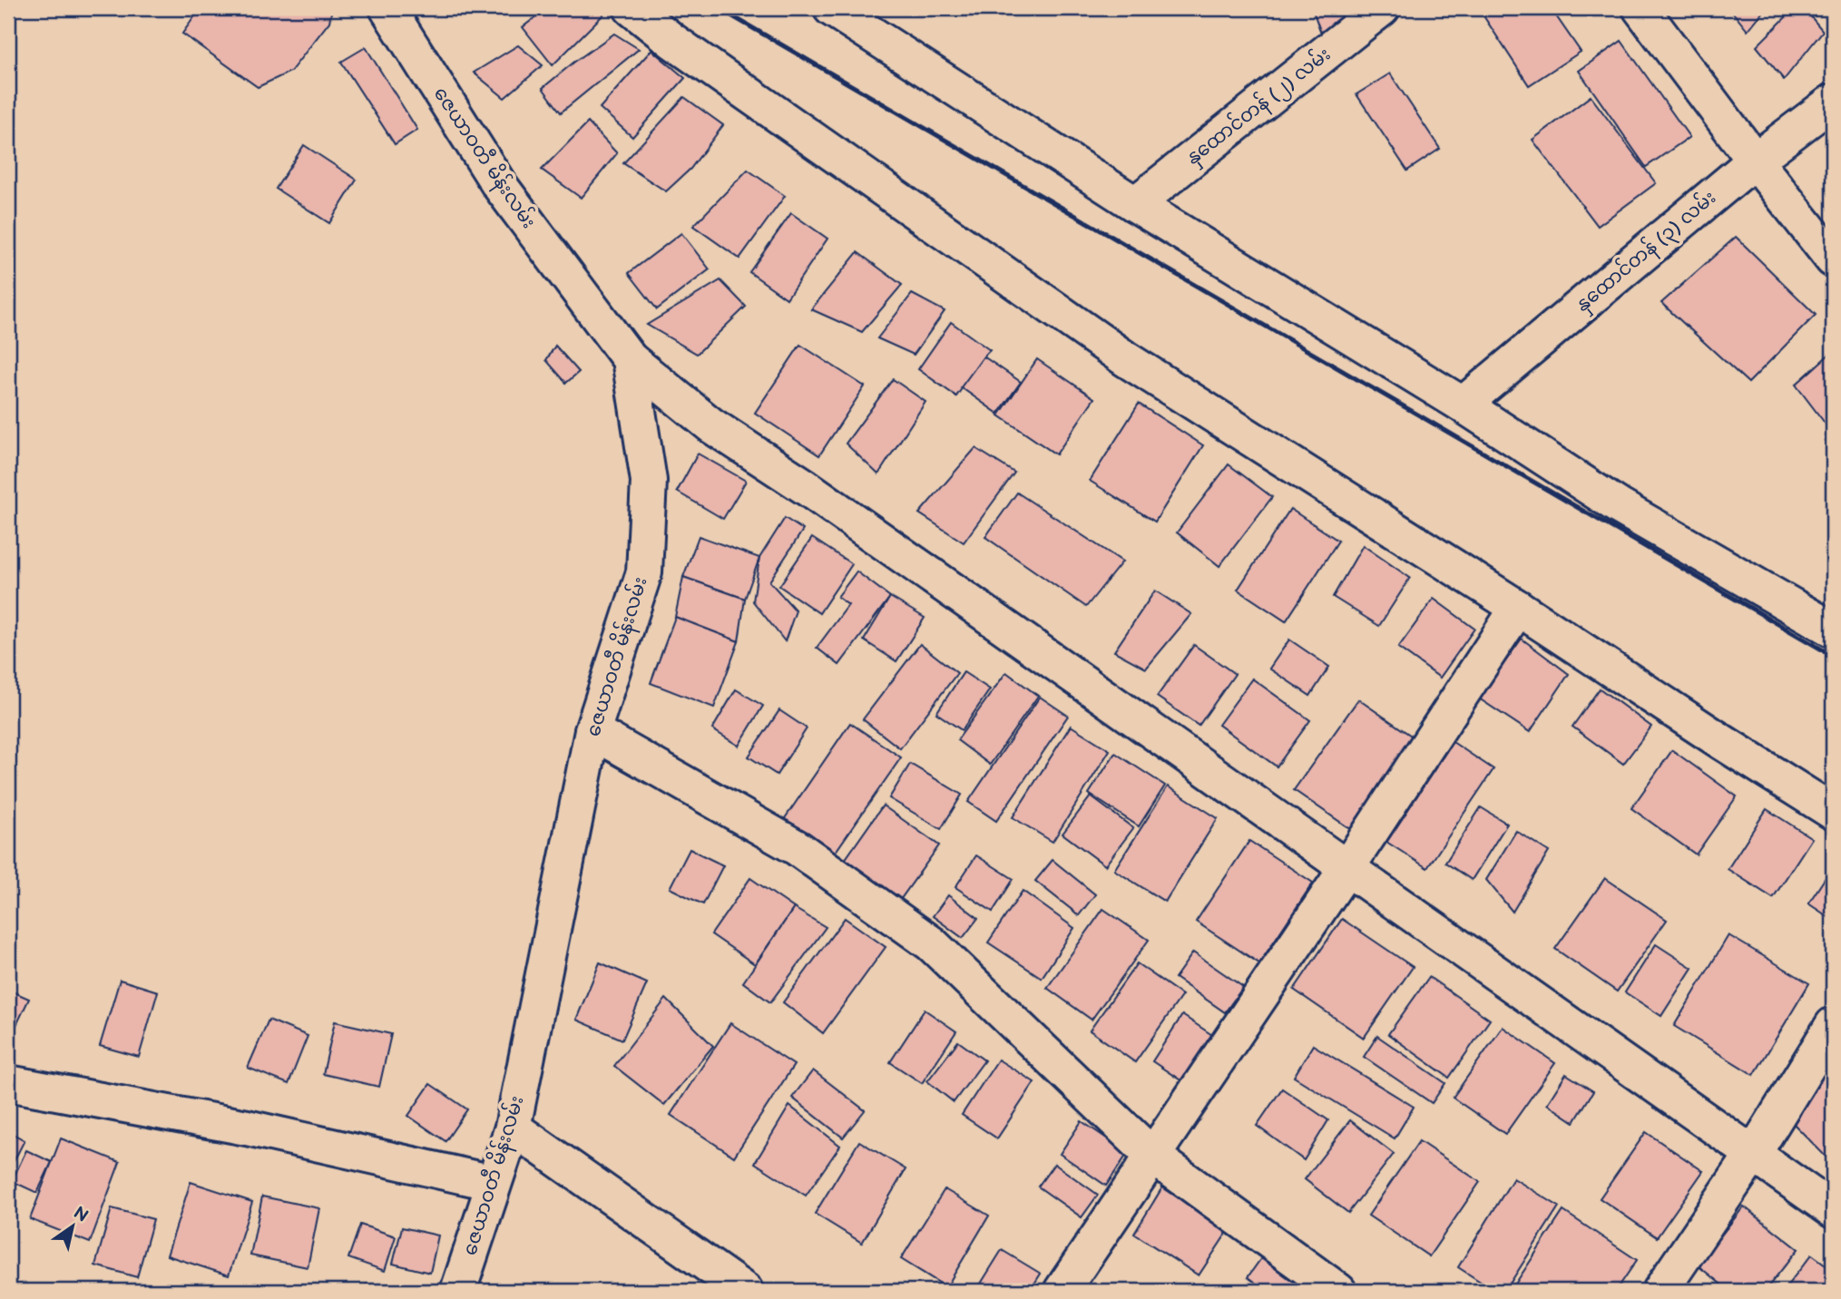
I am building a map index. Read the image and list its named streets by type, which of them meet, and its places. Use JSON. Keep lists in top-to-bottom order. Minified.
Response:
{"streets":{"street":["နှထောင်တန် (၂) လမ်း","ဇေယာဝတီ မိန်းလမ်း","နှထောင်တန် (၃) လမ်း"]},"north":"top right"}
